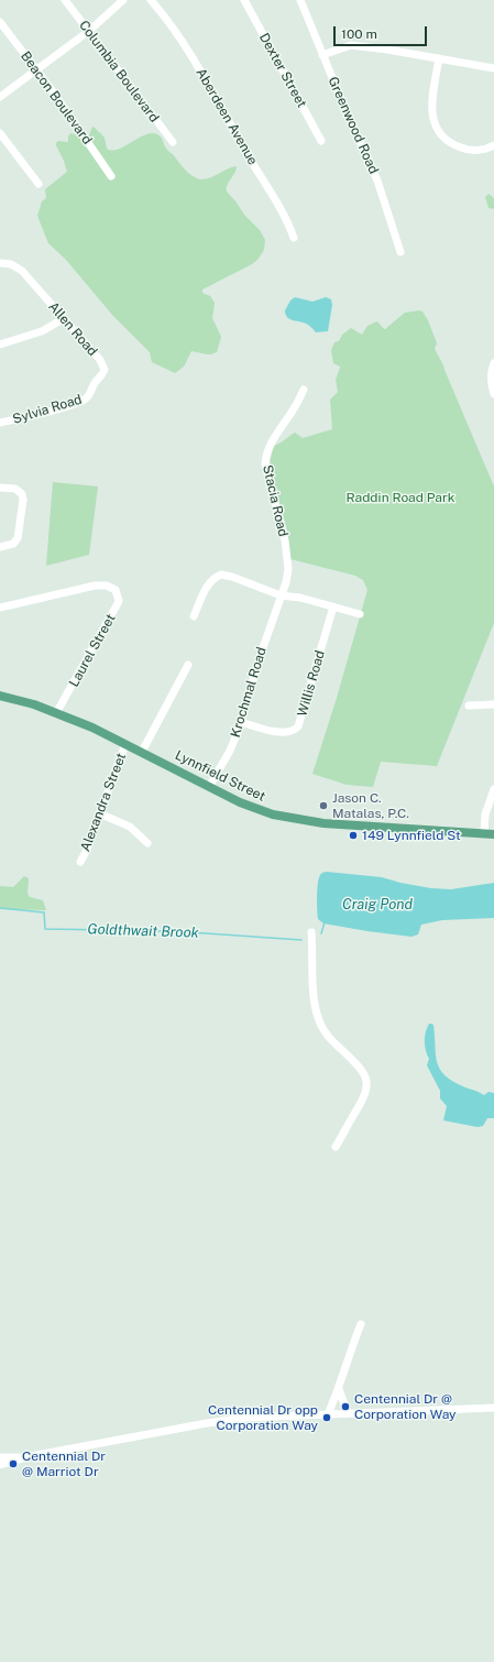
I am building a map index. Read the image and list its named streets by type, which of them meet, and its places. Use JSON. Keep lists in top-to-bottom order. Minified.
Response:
{"streets":{"main road":["Lynnfield Street"],"street":["Dexter Street","Columbia Boulevard","Beacon Boulevard","Aberdeen Avenue","Greenwood Road","Allen Road","Sylvia Road","Stacia Road","Laurel Street","Willis Road","Krochmal Road","Alexandra Street"]},"crossings":[["Allen Road","Sylvia Road"],["Stacia Road","Krochmal Road"],["Laurel Street","Lynnfield Street"],["Willis Road","Krochmal Road"],["Krochmal Road","Lynnfield Street"],["Lynnfield Street","Alexandra Street"]],"water":["Craig Pond","Goldthwait Brook"],"parks":["Raddin Road Park"],"places":["Jason C. Matalas, P.C.","149 Lynnfield St","Centennial Dr @ Corporation Way","Centennial Dr opp Corporation Way","Centennial Dr @ Marriot Dr"],"scale_bar":"100 m"}
